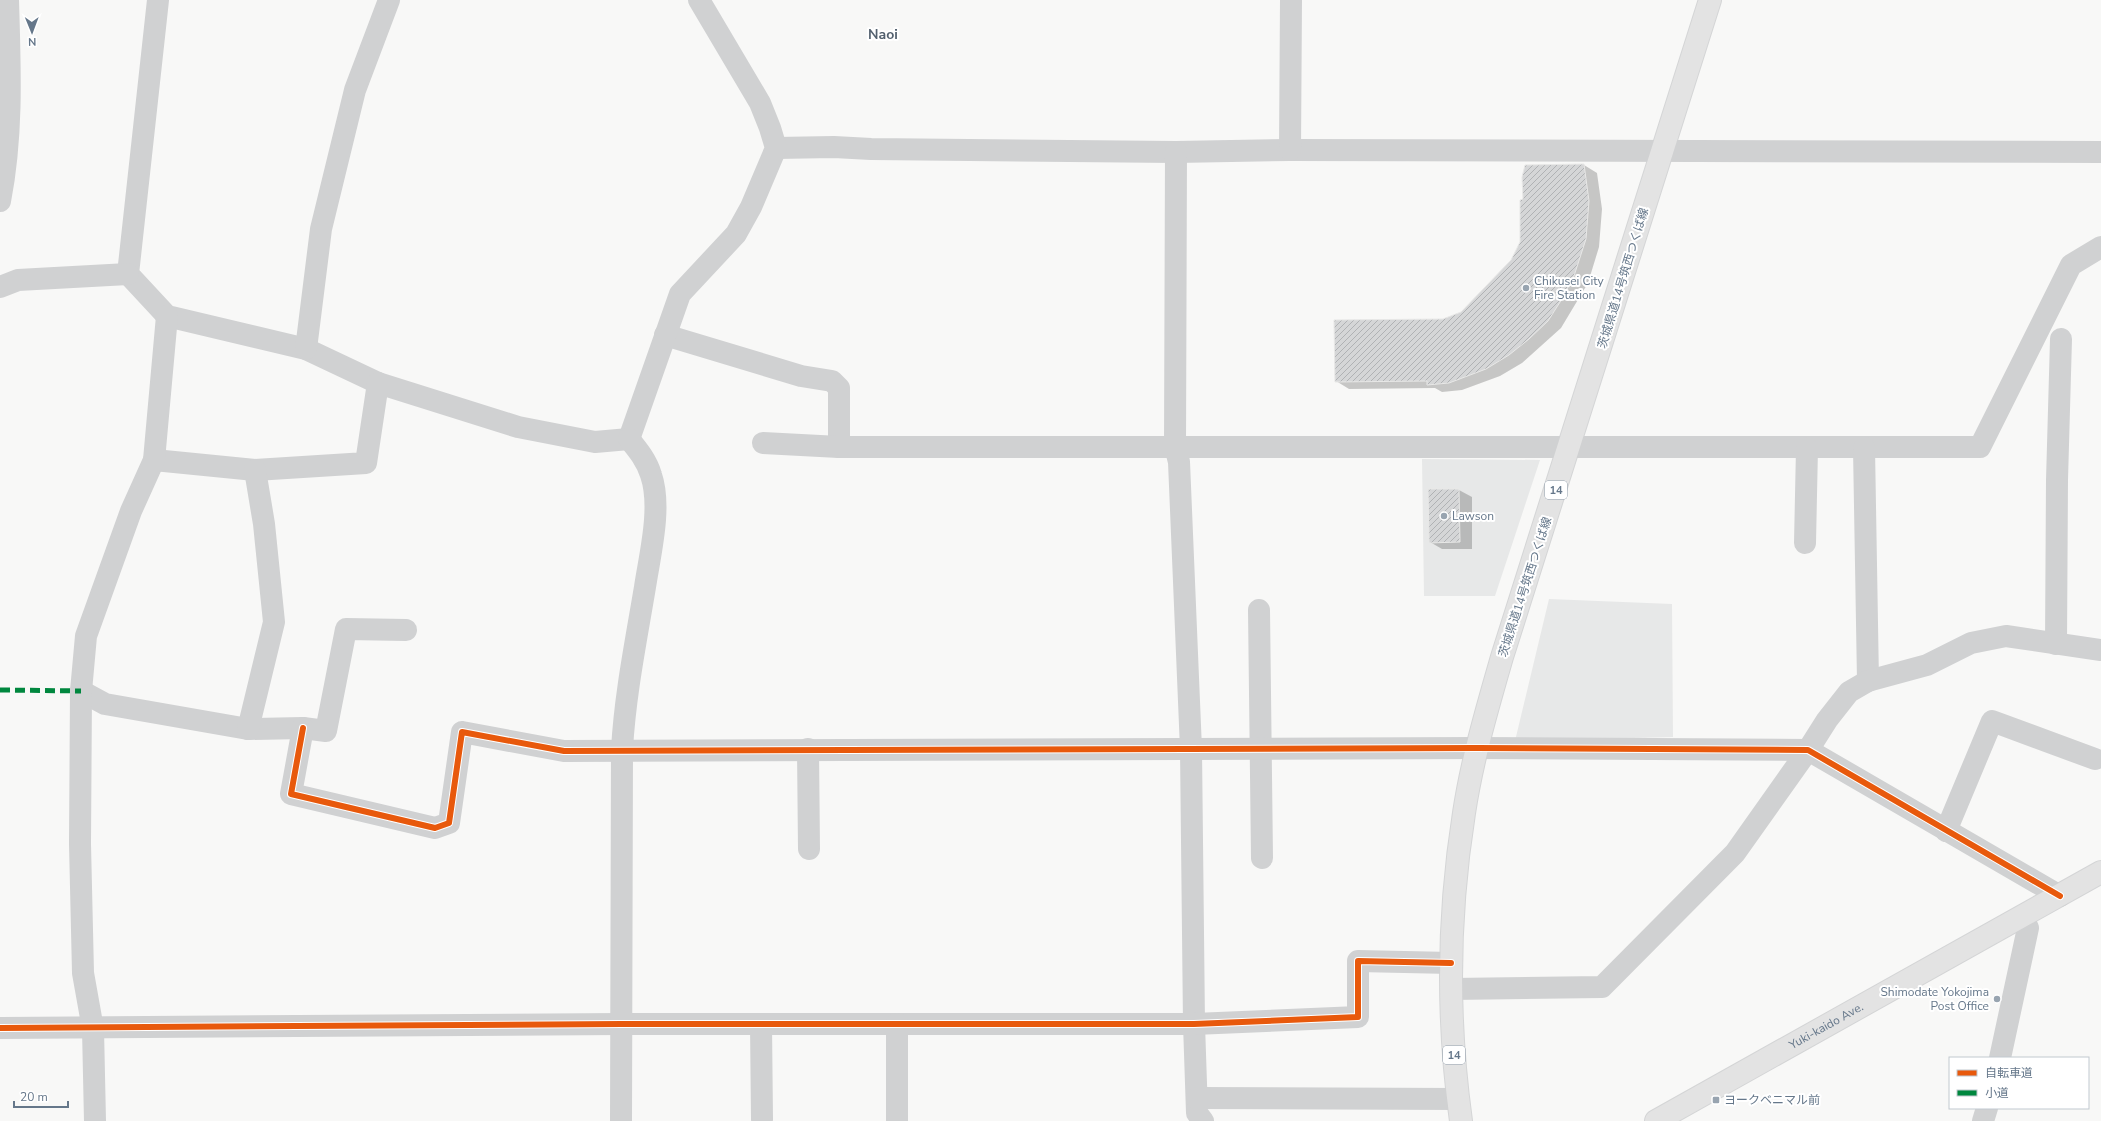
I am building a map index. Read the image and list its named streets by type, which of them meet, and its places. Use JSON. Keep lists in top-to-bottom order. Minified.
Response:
{"streets":{"main road":["茨城県道14号筑西つくば線","14","Yuki-kaido Ave."]},"districts":["Naoi"],"places":{"other":["Chikusei City Fire Station","Lawson","Shimodate Yokojima Post Office"],"transit":["ヨークベニマル前"]},"legend":["自転車道","小道"],"scale_bar":"20 m","north":"bottom"}
